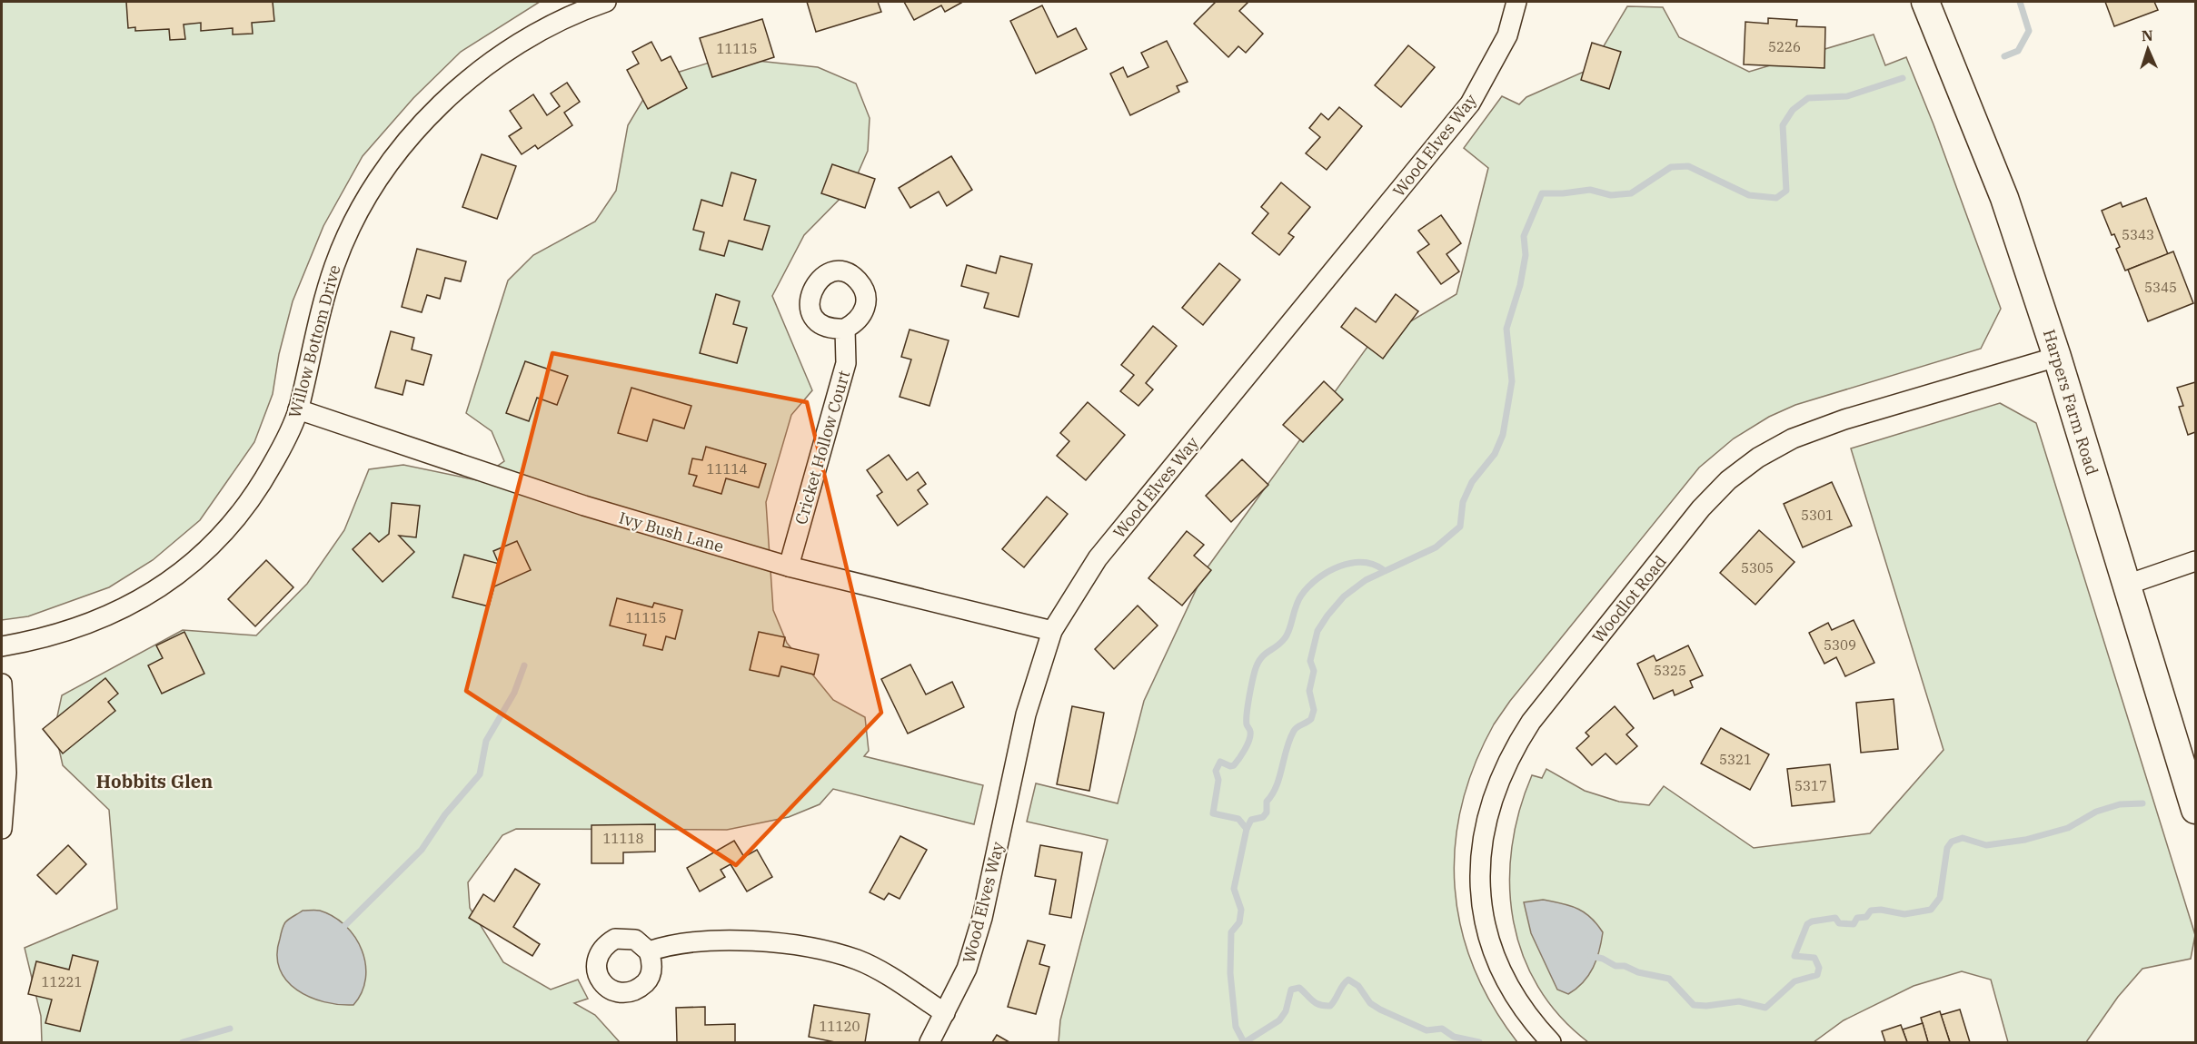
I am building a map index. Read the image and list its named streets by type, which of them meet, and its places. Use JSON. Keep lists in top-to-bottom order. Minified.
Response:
{"streets":{"main road":["Harpers Farm Road"],"street":["Wood Elves Way","Willow Bottom Drive","Cricket Hollow Court","Ivy Bush Lane","Woodlot Road"]},"crossings":[["Wood Elves Way","Ivy Bush Lane"],["Willow Bottom Drive","Ivy Bush Lane"],["Harpers Farm Road","Woodlot Road"],["Cricket Hollow Court","Ivy Bush Lane"]],"districts":["Hobbits Glen"],"house_numbers":["5226","11115","5343","5345","11114","5301","5305","11115","5309","5325","5321","5317","11118","11221","11120"],"north":"top"}
